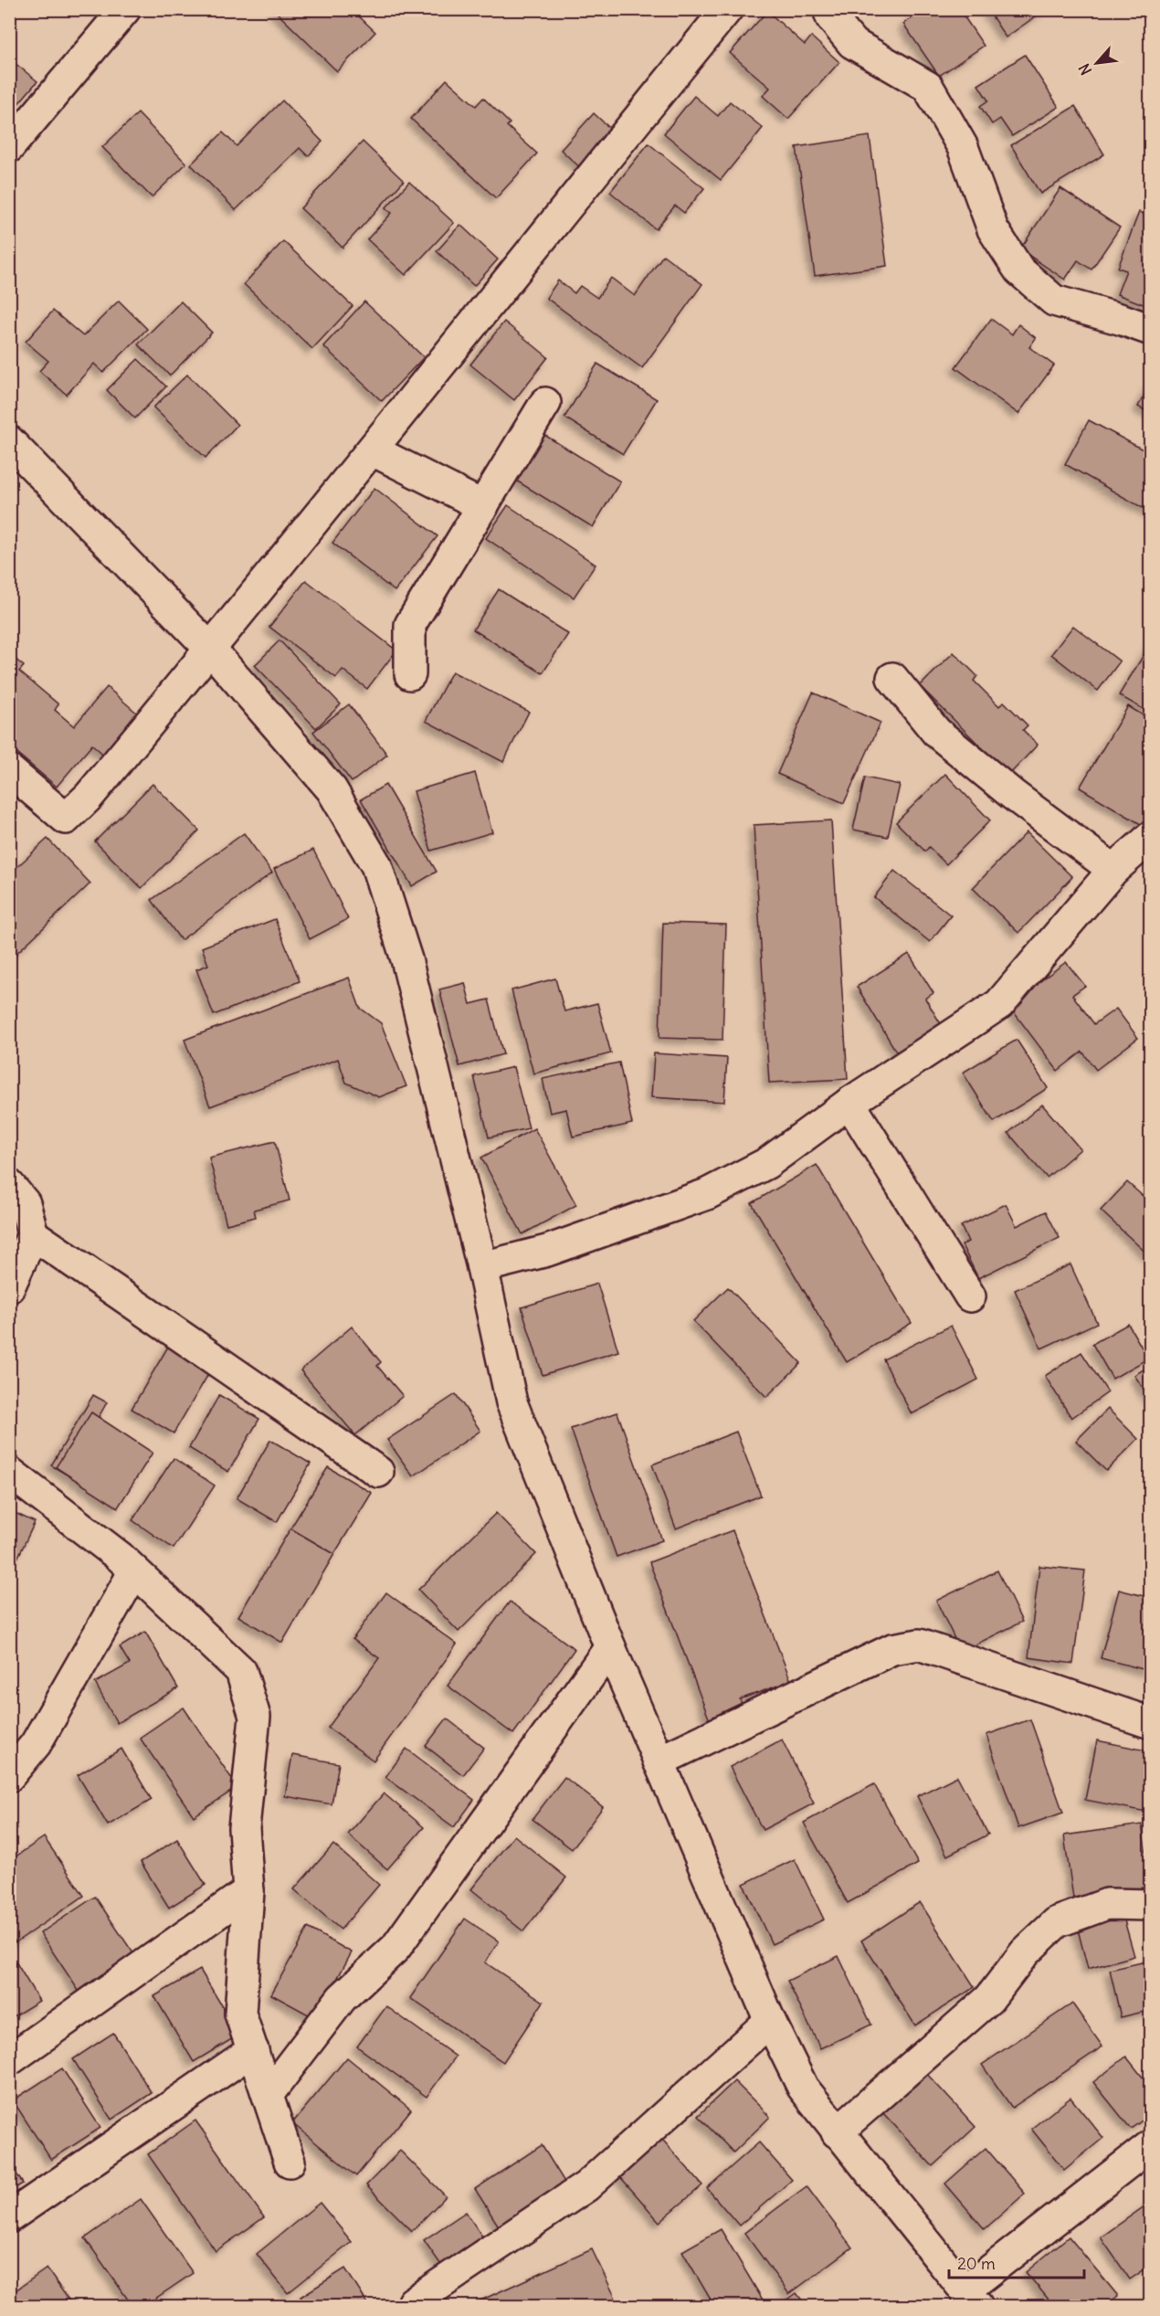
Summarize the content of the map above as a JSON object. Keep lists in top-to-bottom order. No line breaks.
{"scale_bar":"20 m","north":"bottom left"}
